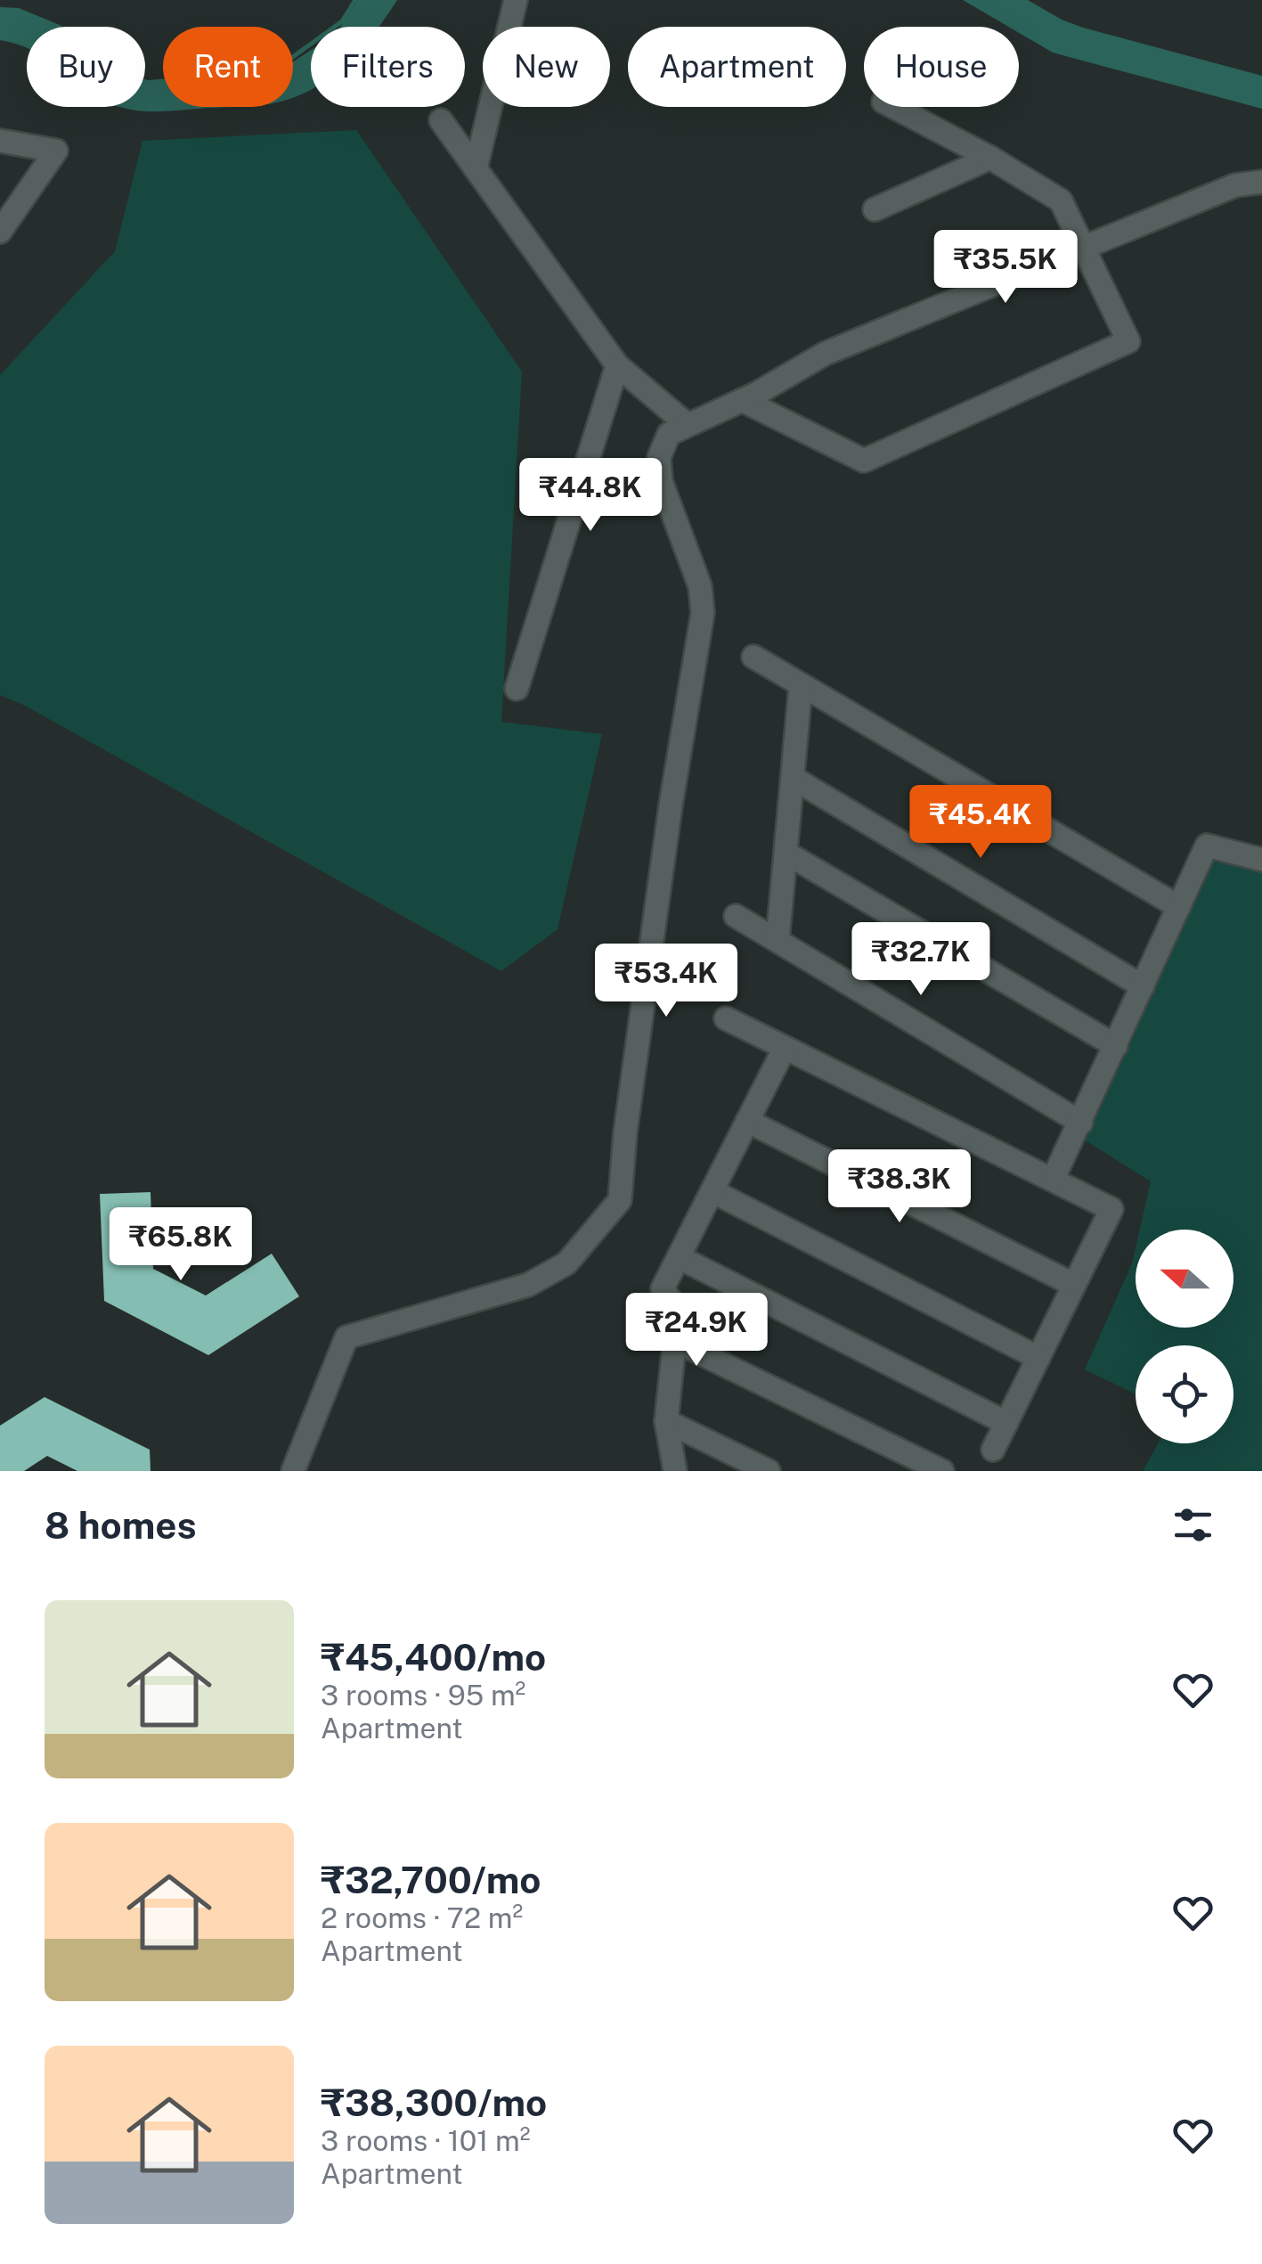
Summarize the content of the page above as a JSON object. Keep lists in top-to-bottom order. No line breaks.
{"north":"left","page":{"chip":["Buy","Rent","Filters","New","Apartment","House"],"price":["₹35.5K","₹44.8K","₹45.4K","₹32.7K","₹53.4K","₹38.3K","₹65.8K","₹24.9K"],"heading":"8 homes","list":[{"name":"₹45,400/mo","note":"3 rooms · 95 m² · Apartment"},{"name":"₹32,700/mo","note":"2 rooms · 72 m² · Apartment"},{"name":"₹38,300/mo","note":"3 rooms · 101 m² · Apartment"}]}}
